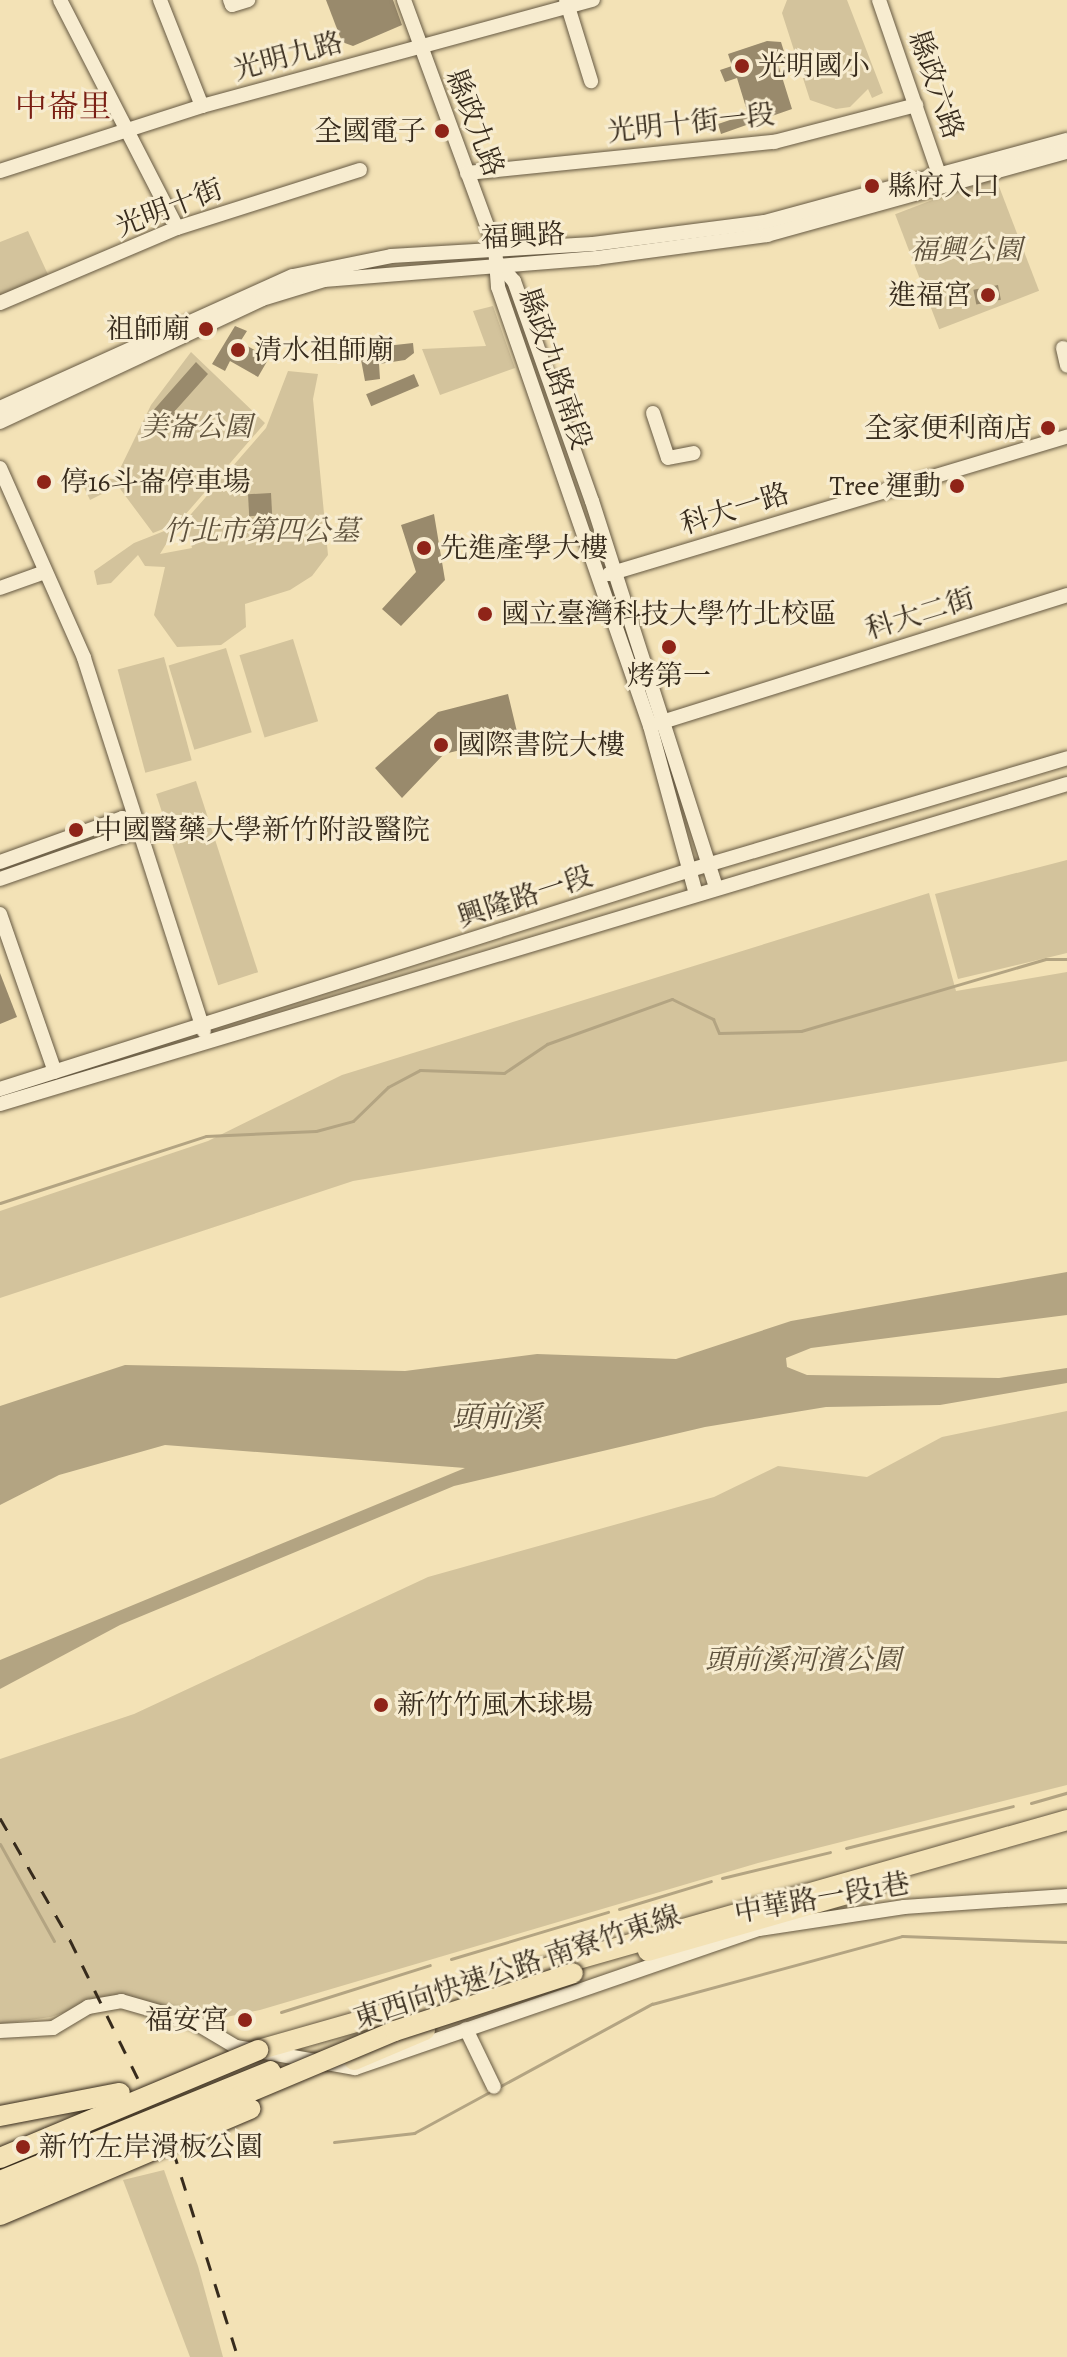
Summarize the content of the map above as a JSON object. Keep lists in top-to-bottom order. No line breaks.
{"streets":{"highway":["東西向快速公路 南寮竹東線"],"street":["光明九路","縣政六路","縣政九路","光明十街一段","光明十街","福興路","縣政九路南段","科大一路","科大二街","興隆路一段","中華路一段1巷"]},"crossings":[["光明九路","縣政九路"],["縣政六路","光明十街一段"],["縣政六路","福興路"],["縣政九路","光明十街一段"],["縣政九路","福興路"],["縣政九路","縣政九路南段"],["福興路","縣政九路南段"],["縣政九路南段","科大一路"],["縣政九路南段","科大二街"],["縣政九路南段","興隆路一段"]],"districts":["中崙里"],"water":["頭前溪"],"parks":["福興公園","美崙公園","竹北市第四公墓","頭前溪河濱公園"],"places":["光明國小","全國電子","縣府入口","進福宮","祖師廟","清水祖師廟","全家便利商店","停16斗崙停車場","Tree 運動","先進產學大樓","國立臺灣科技大學竹北校區","烤第一","國際書院大樓","中國醫藥大學新竹附設醫院","新竹竹風木球場","福安宮","新竹左岸滑板公園"]}
